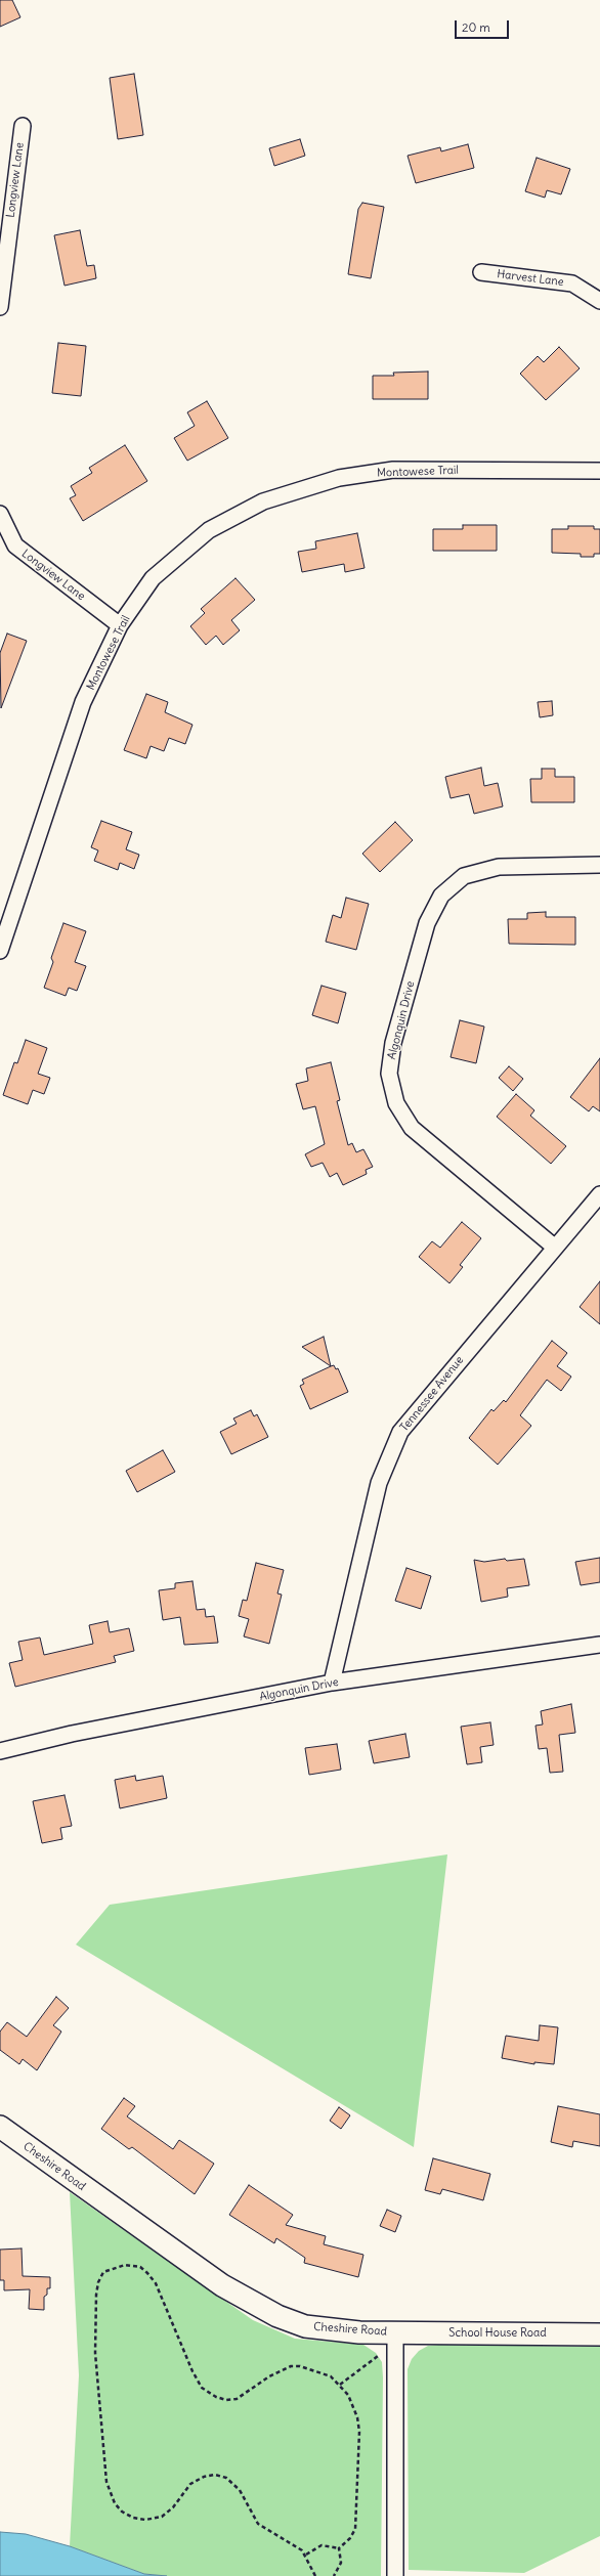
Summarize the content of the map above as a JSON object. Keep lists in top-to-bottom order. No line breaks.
{"streets":{"street":["Longview Lane","Harvest Lane","Montowese Trail","Algonquin Drive","Tennessee Avenue","Cheshire Road","School House Road"]},"crossings":[["Longview Lane","Montowese Trail"],["Algonquin Drive","Tennessee Avenue"],["Cheshire Road","School House Road"]],"scale_bar":"20 m"}
